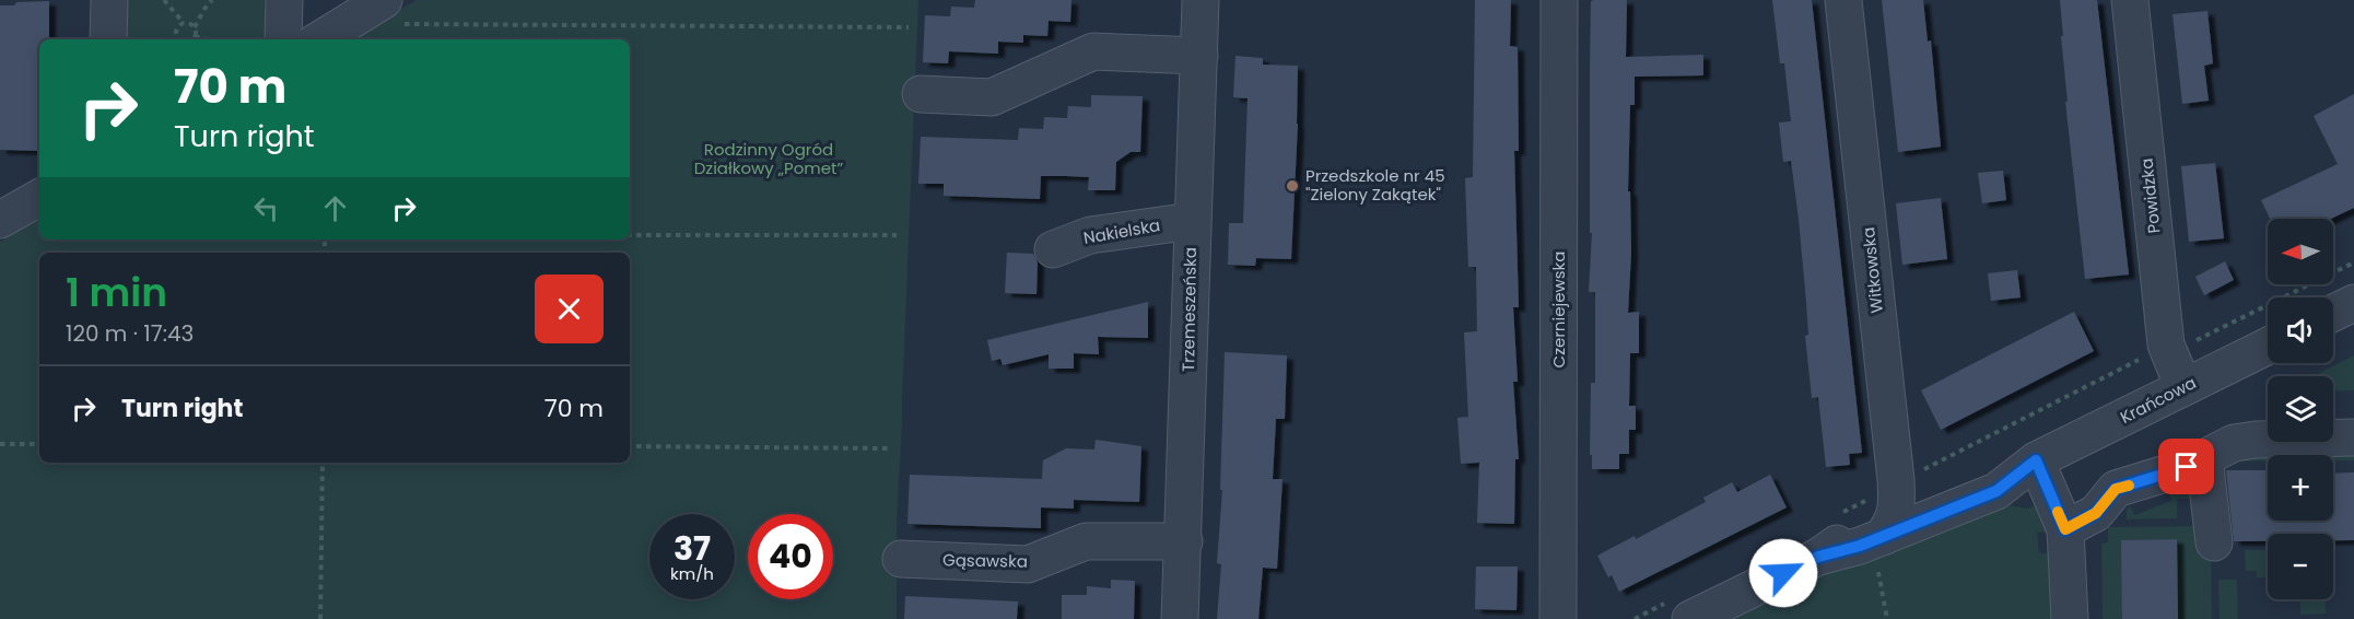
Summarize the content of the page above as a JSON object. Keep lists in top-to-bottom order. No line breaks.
{"streets":{"street":["Powidzka","Nakielska","Witkowska","Trzemeszeńska","Czerniejewska","Krańcowa","Gąsawska"]},"crossings":[["Powidzka","Krańcowa"],["Nakielska","Trzemeszeńska"],["Witkowska","Krańcowa"],["Trzemeszeńska","Gąsawska"]],"parks":["Rodzinny Ogród Działkowy „Pomet”"],"places":["Przedszkole nr 45 \"Zielony Zakątek\""],"north":"left","page":{"turn":["70 m","Turn right"],"map_buttons":["+","−"],"heading":["1 min","120 m · 17:43"],"list":[{"name":"Turn right","value":"70 m"}],"speed":"37 km/h","limit":"40"}}
